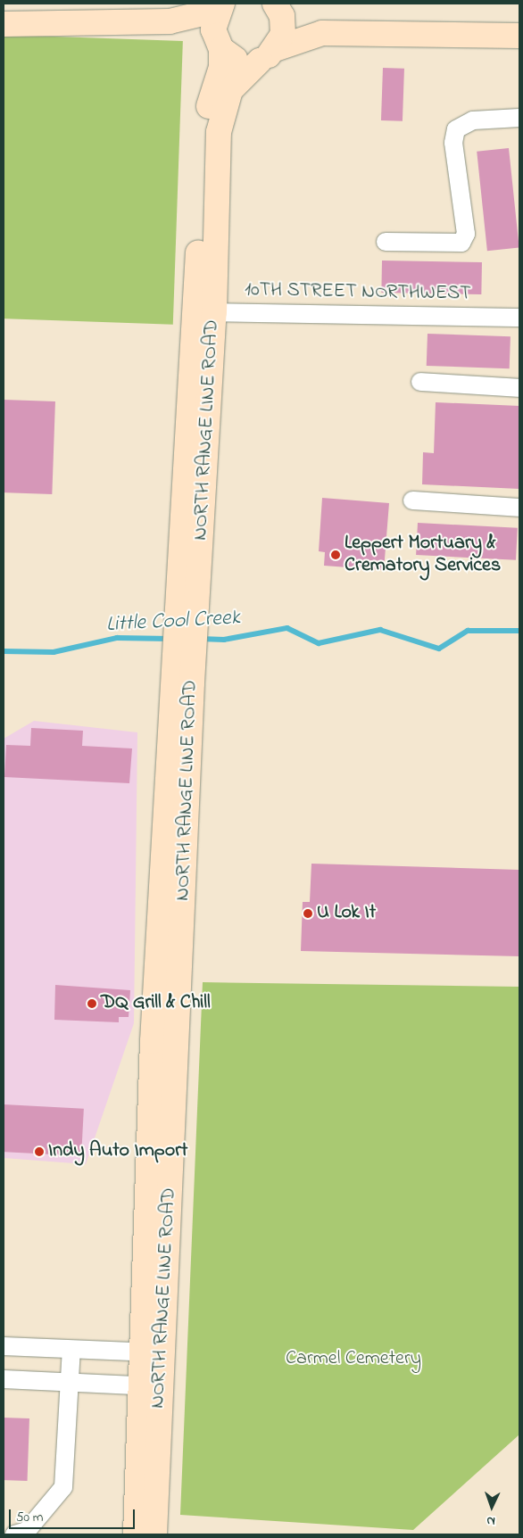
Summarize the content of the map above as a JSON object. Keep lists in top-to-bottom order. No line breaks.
{"streets":{"main road":["NORTH RANGE LINE ROAD"],"street":["10TH STREET NORTHWEST"]},"crossings":[["10TH STREET NORTHWEST","NORTH RANGE LINE ROAD"]],"water":["Little Cool Creek"],"parks":["Carmel Cemetery"],"places":["Leppert Mortuary & Crematory Services","U Lok It","DQ Grill & Chill","Indy Auto Import"],"scale_bar":"50 m","north":"bottom"}
